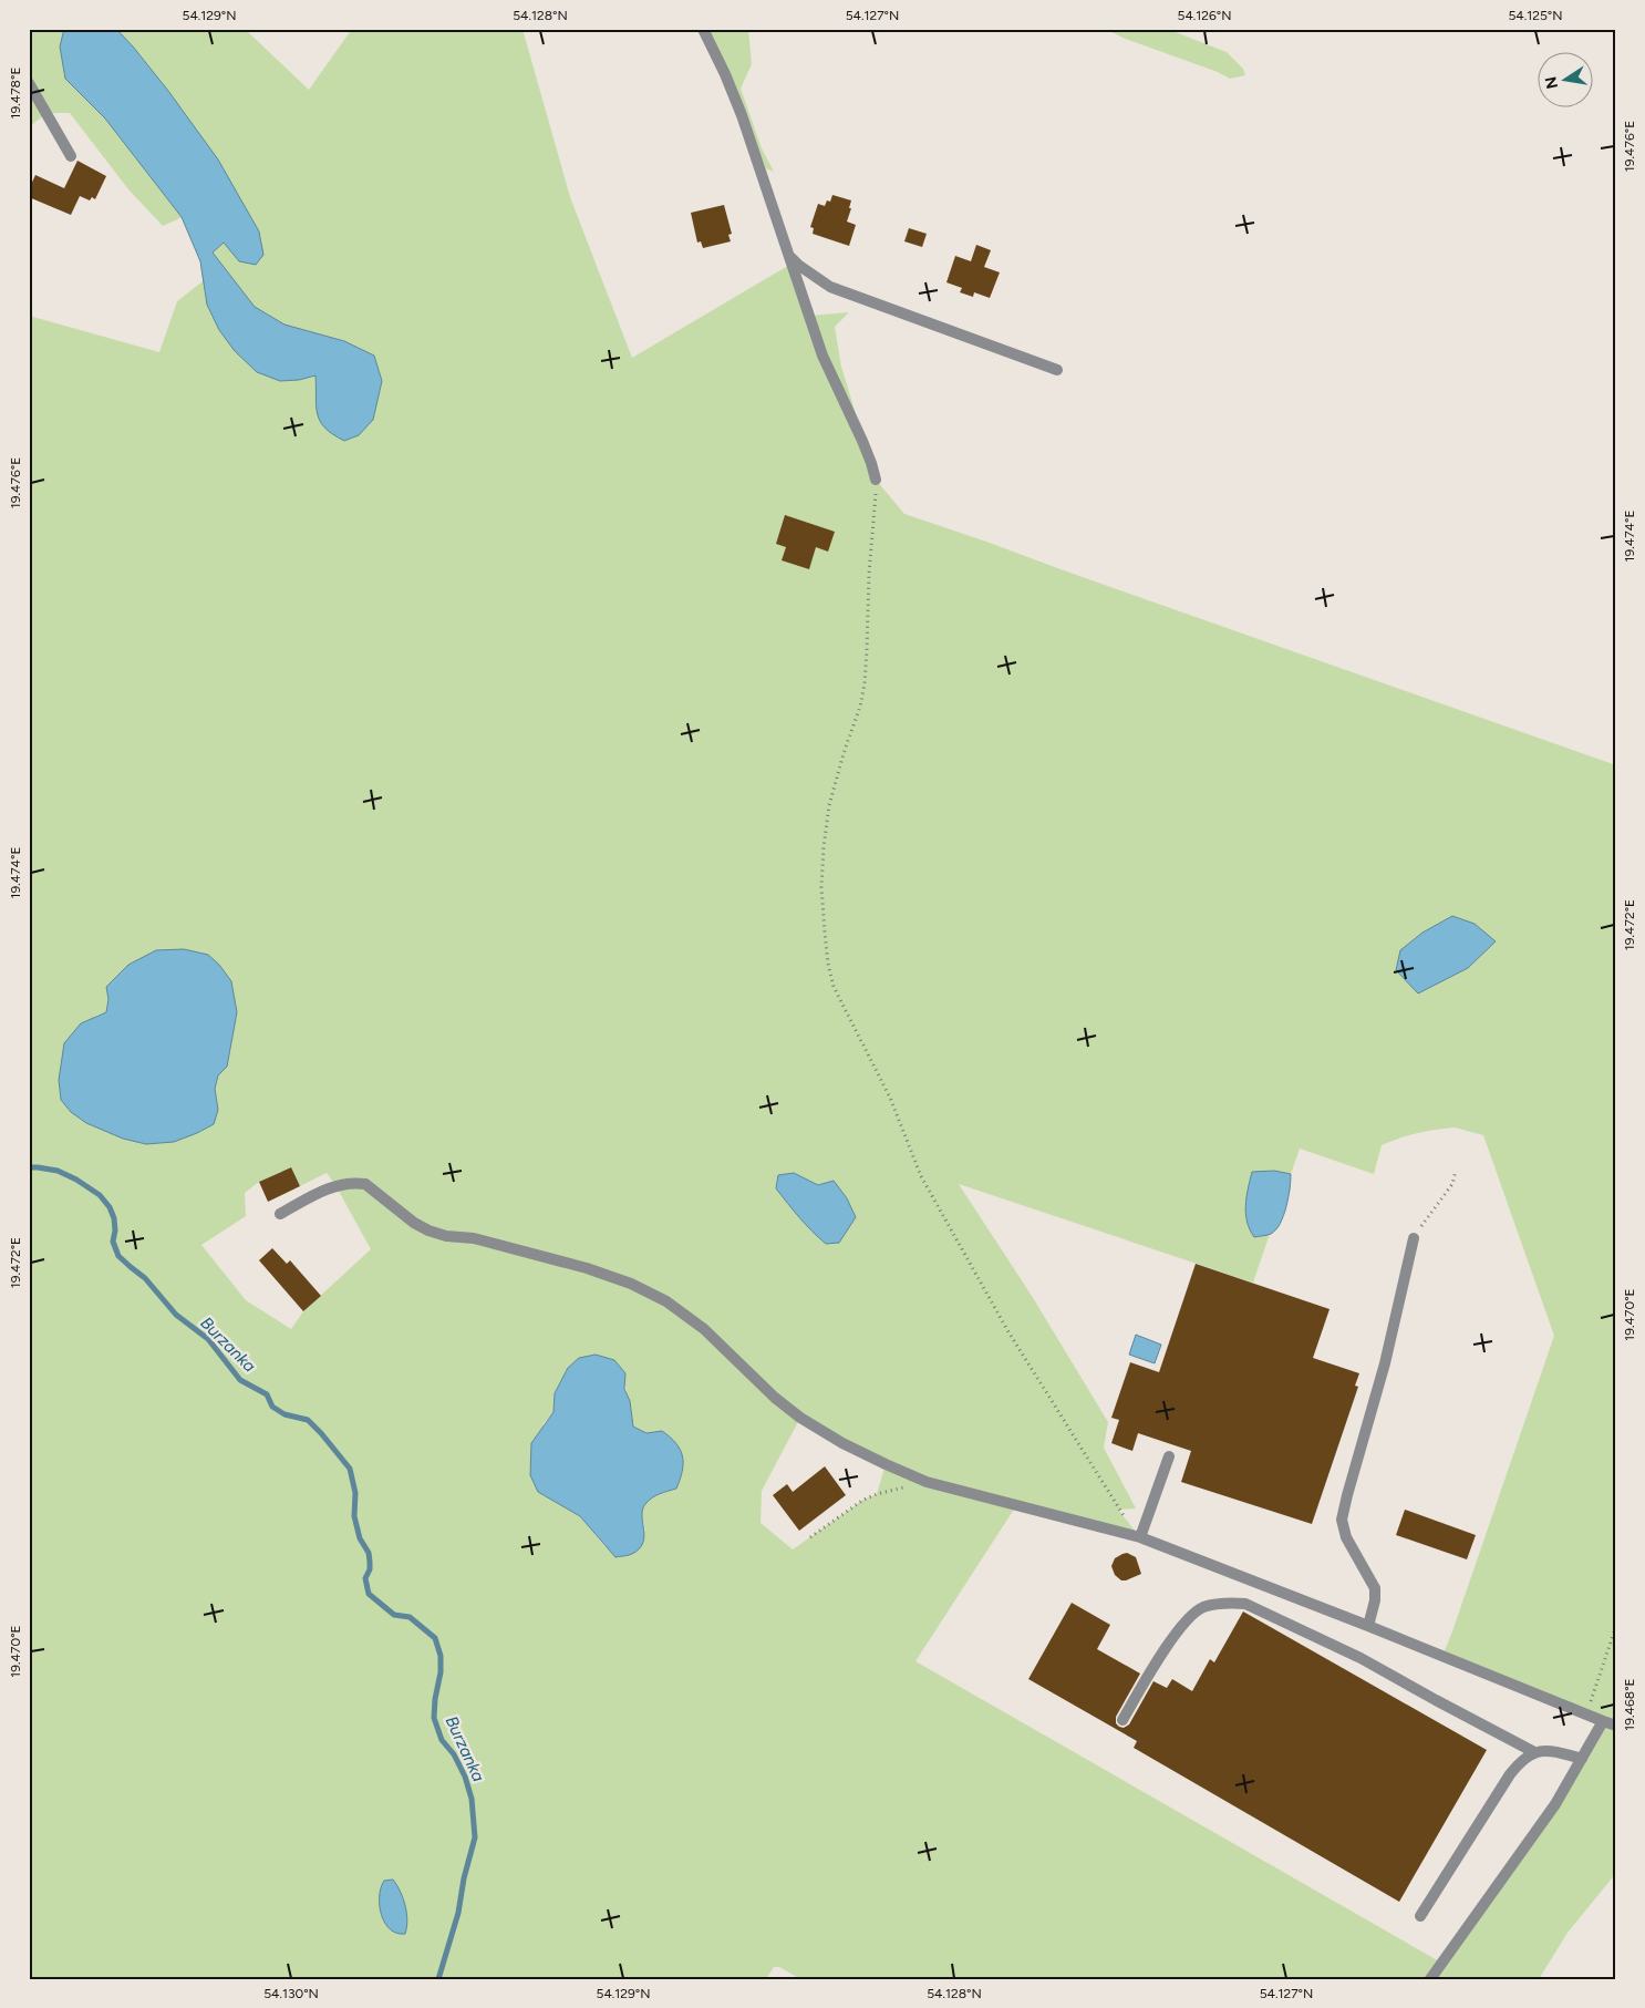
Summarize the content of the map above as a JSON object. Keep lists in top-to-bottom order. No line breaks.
{"water":["Burzanka"],"north":"left","coordinates":["54.129°N","54.128°N","54.127°N","54.126°N","54.125°N","19.478°E","19.476°E","19.474°E","19.472°E","19.470°E","19.468°E","54.130°N"]}
